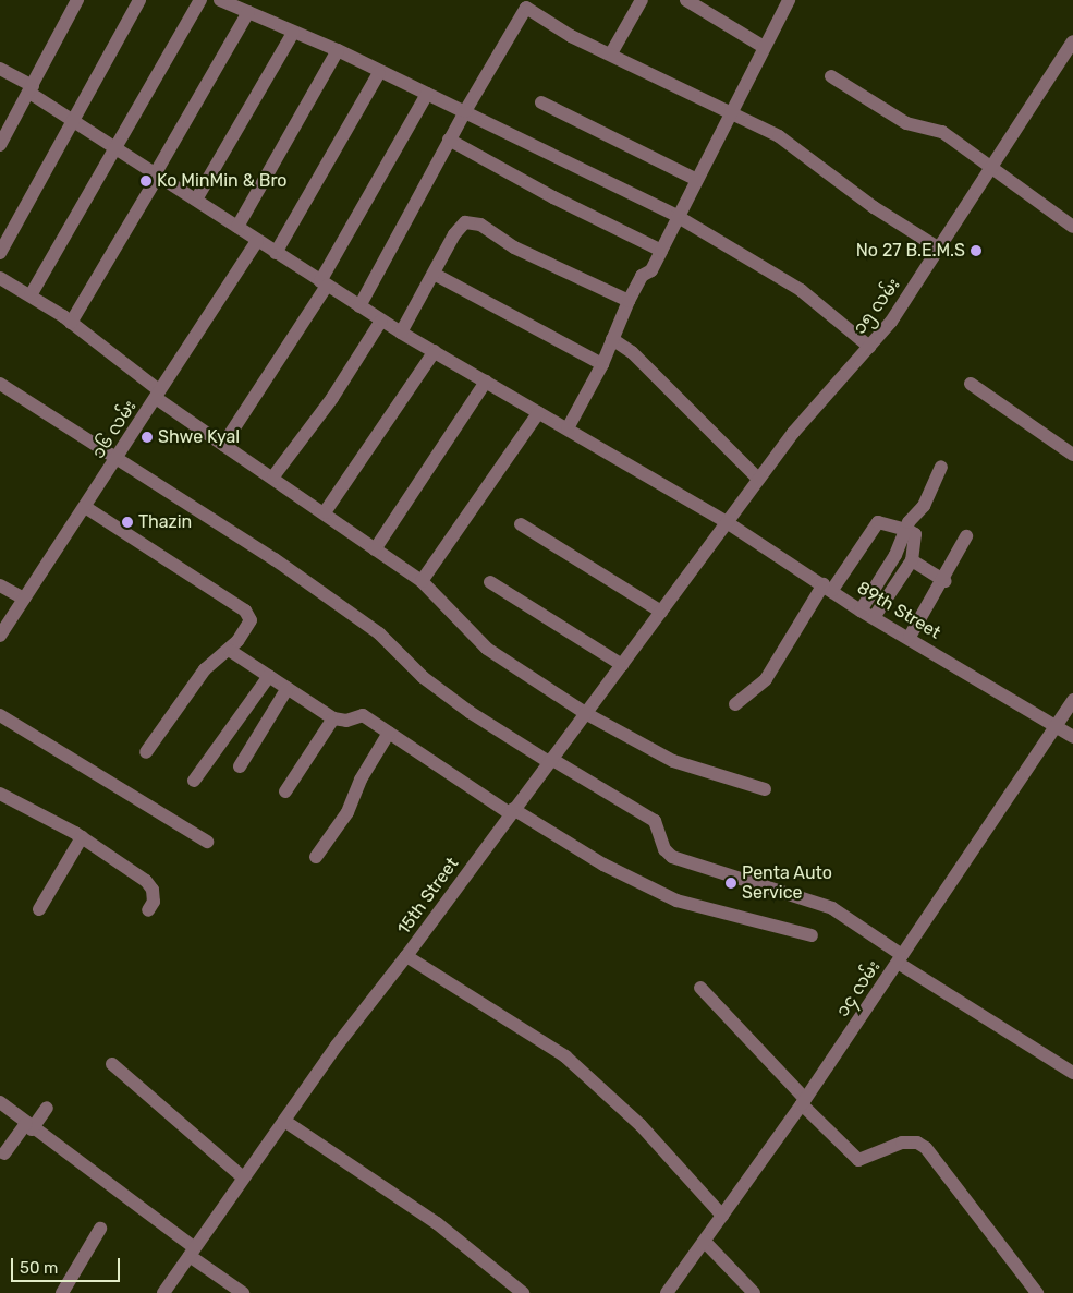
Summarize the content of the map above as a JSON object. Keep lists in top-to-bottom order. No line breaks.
{"streets":{"street":["၁၅ လမ်း","၁၆ လမ်း","89th Street","15th Street","၁၄ လမ်း"]},"crossings":[["၁၅ လမ်း","89th Street"],["၁၅ လမ်း","15th Street"],["၁၆ လမ်း","89th Street"],["89th Street","15th Street"],["89th Street","၁၄ လမ်း"]],"places":["Ko MinMin & Bro","No 27 B.E.M.S","Shwe Kyal","Thazin","Penta Auto Service"],"scale_bar":"50 m"}
